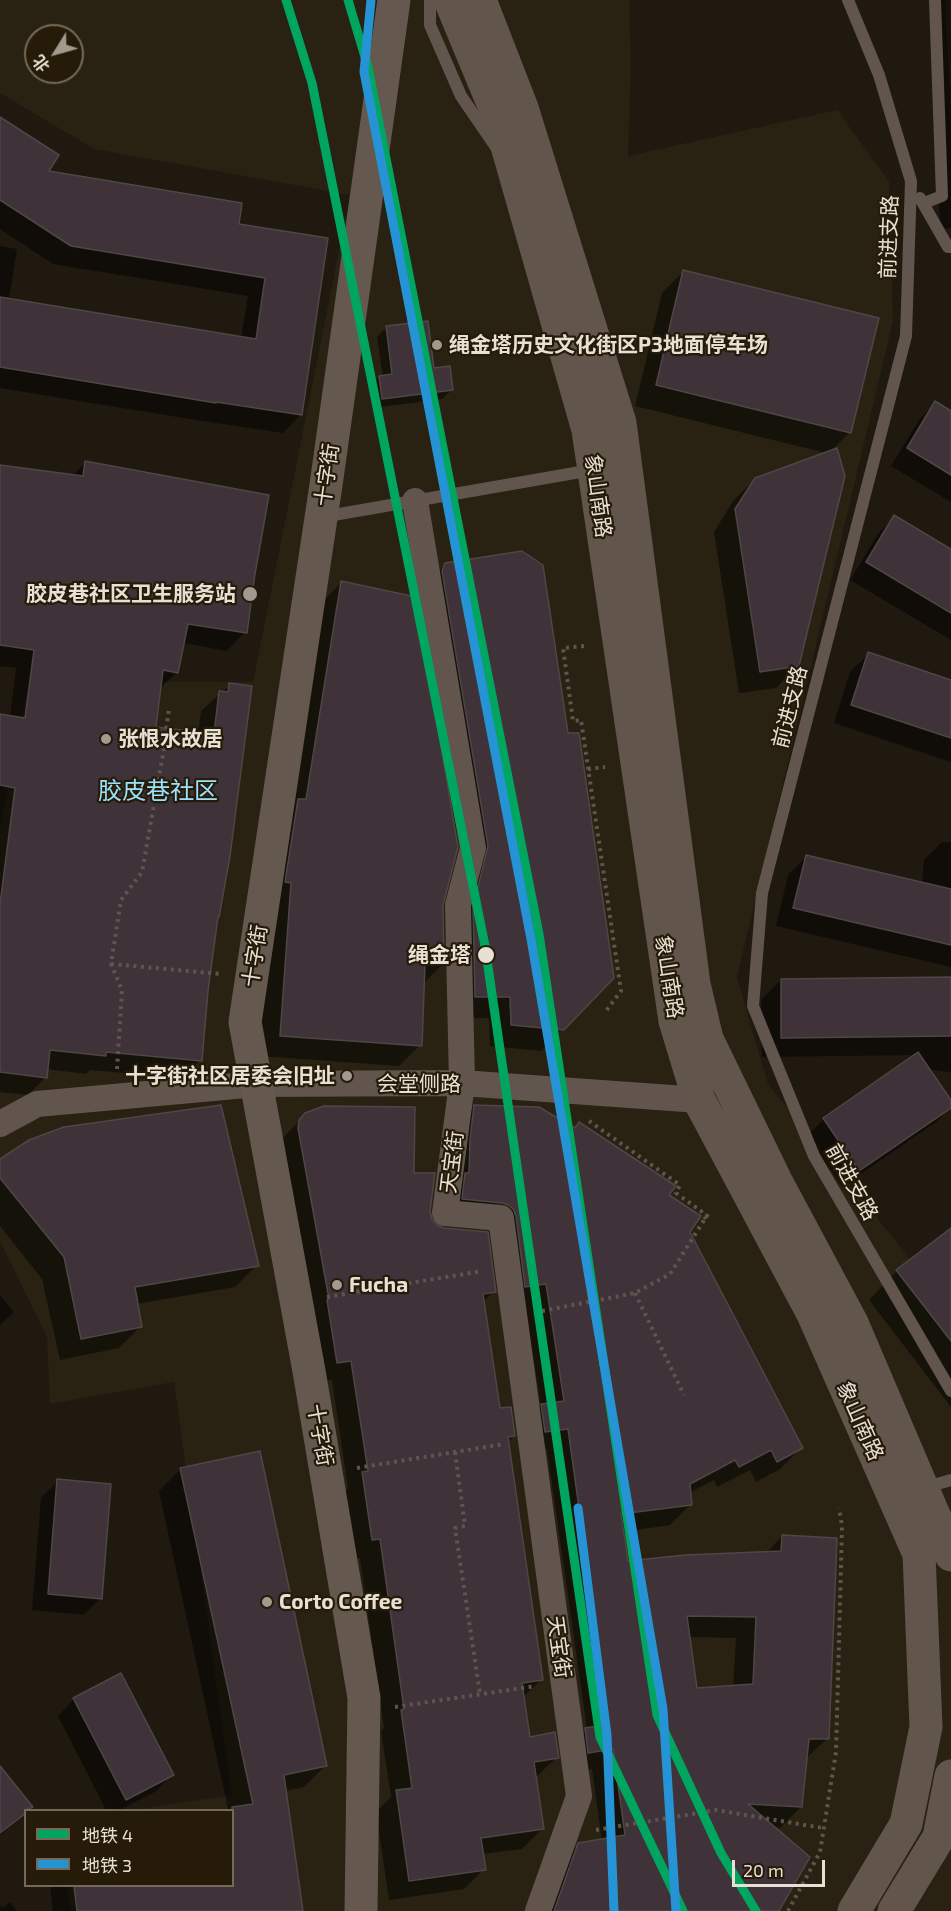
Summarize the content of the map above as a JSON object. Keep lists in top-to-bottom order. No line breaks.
{"streets":{"main road":["象山南路"],"street":["十字街","会堂侧路","天宝街"],"lane":["前进支路"]},"crossings":[["十字街","会堂侧路"],["象山南路","会堂侧路"],["会堂侧路","天宝街"]],"districts":["胶皮巷社区"],"places":["绳金塔历史文化街区P3地面停车场","胶皮巷社区卫生服务站","张恨水故居","绳金塔","十字街社区居委会旧址","Fucha","Corto Coffee"],"lines":["metro line 4","metro line 3"],"legend":["地铁 4","地铁 3"],"scale_bar":"20 m","north":"bottom left"}
